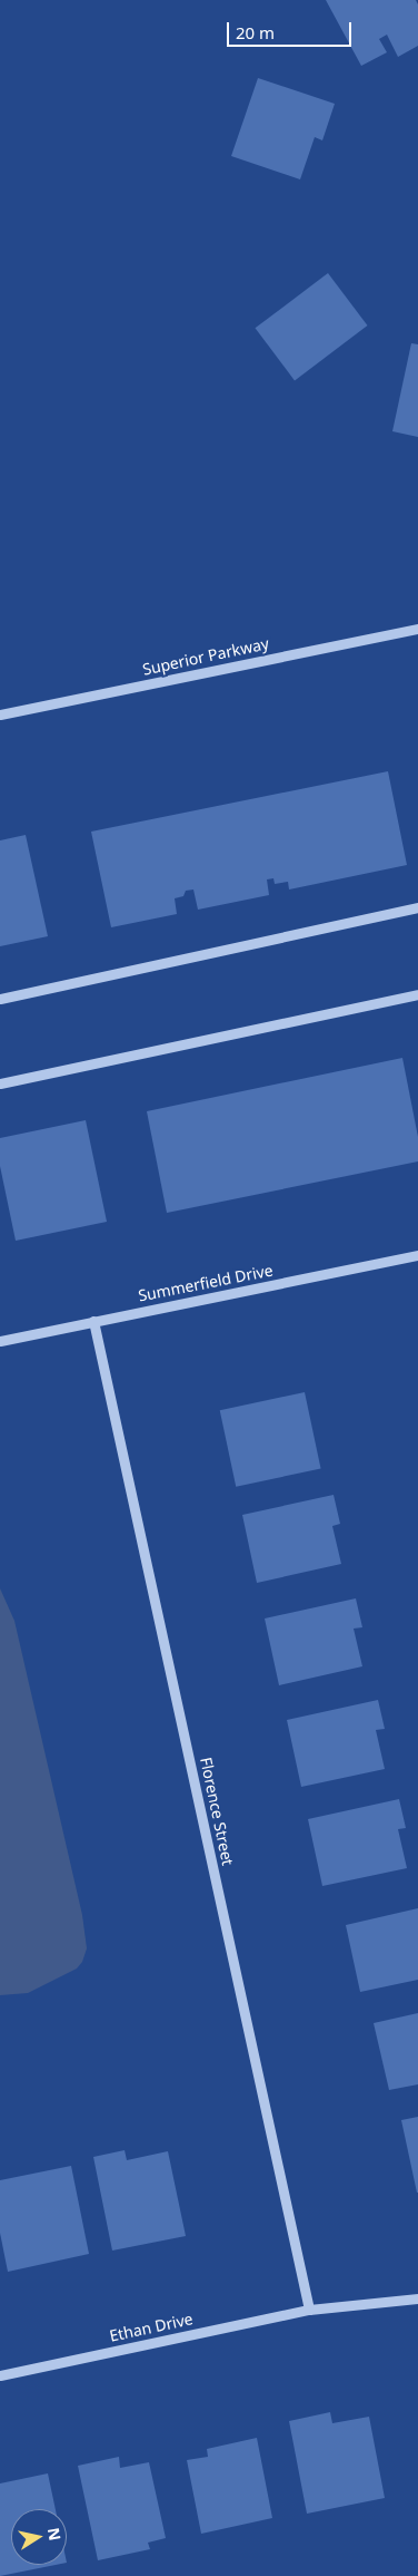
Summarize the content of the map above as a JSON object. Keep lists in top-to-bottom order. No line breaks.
{"streets":{"street":["Superior Parkway","Summerfield Drive","Florence Street","Ethan Drive"]},"crossings":[["Summerfield Drive","Florence Street"],["Florence Street","Ethan Drive"]],"scale_bar":"20 m","north":"right"}
